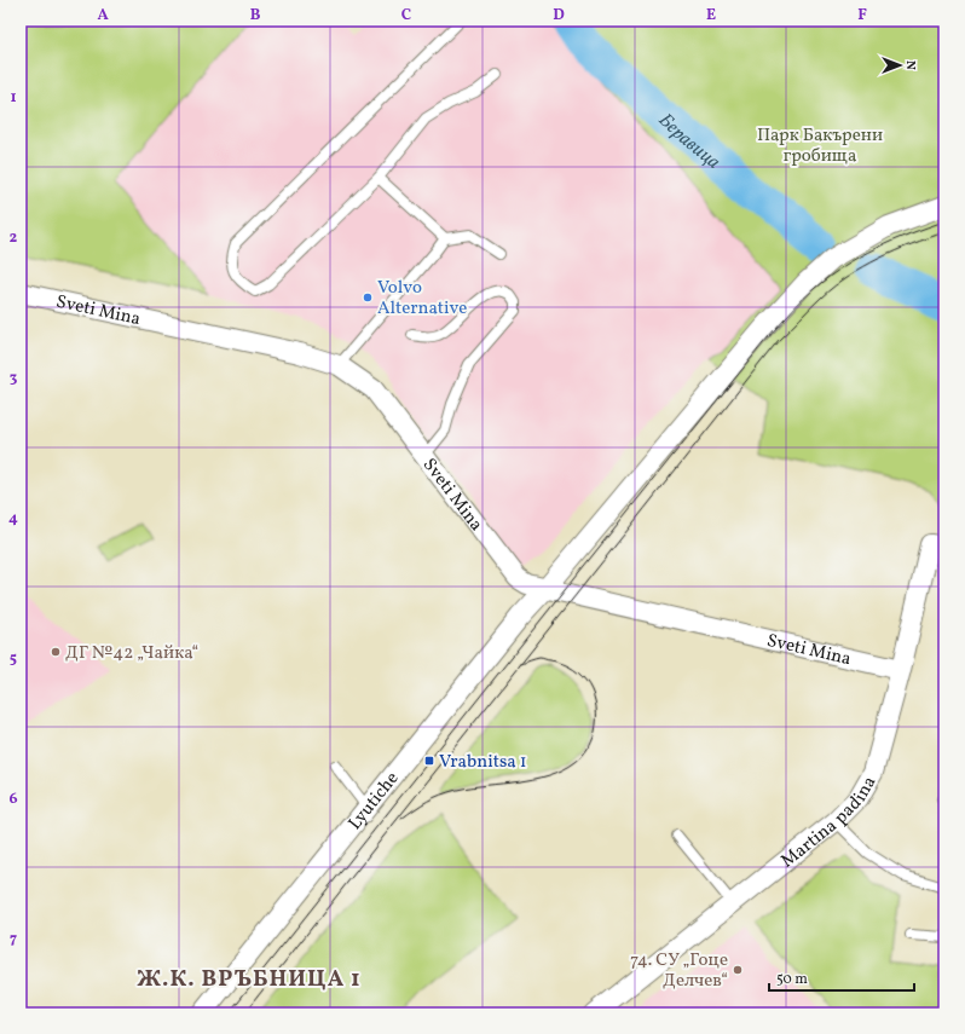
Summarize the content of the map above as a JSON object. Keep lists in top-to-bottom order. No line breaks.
{"streets":{"street":["Sveti Mina","Lyutiche","Martina padina"]},"crossings":[["Sveti Mina","Lyutiche"],["Sveti Mina","Martina padina"]],"districts":["Ж.К. ВРЪБНИЦА 1"],"water":["Беравица"],"parks":["Парк Бакърени гробища"],"places":{"other":["Volvo Alternative","ДГ №42 „Чайка“","74. СУ „Гоце Делчев“"],"transit":["Vrabnitsa 1"]},"scale_bar":"50 m","north":"right","grid":{"columns":["A","B","C","D","E","F"],"rows":["1","2","3","4","5","6","7"]}}
